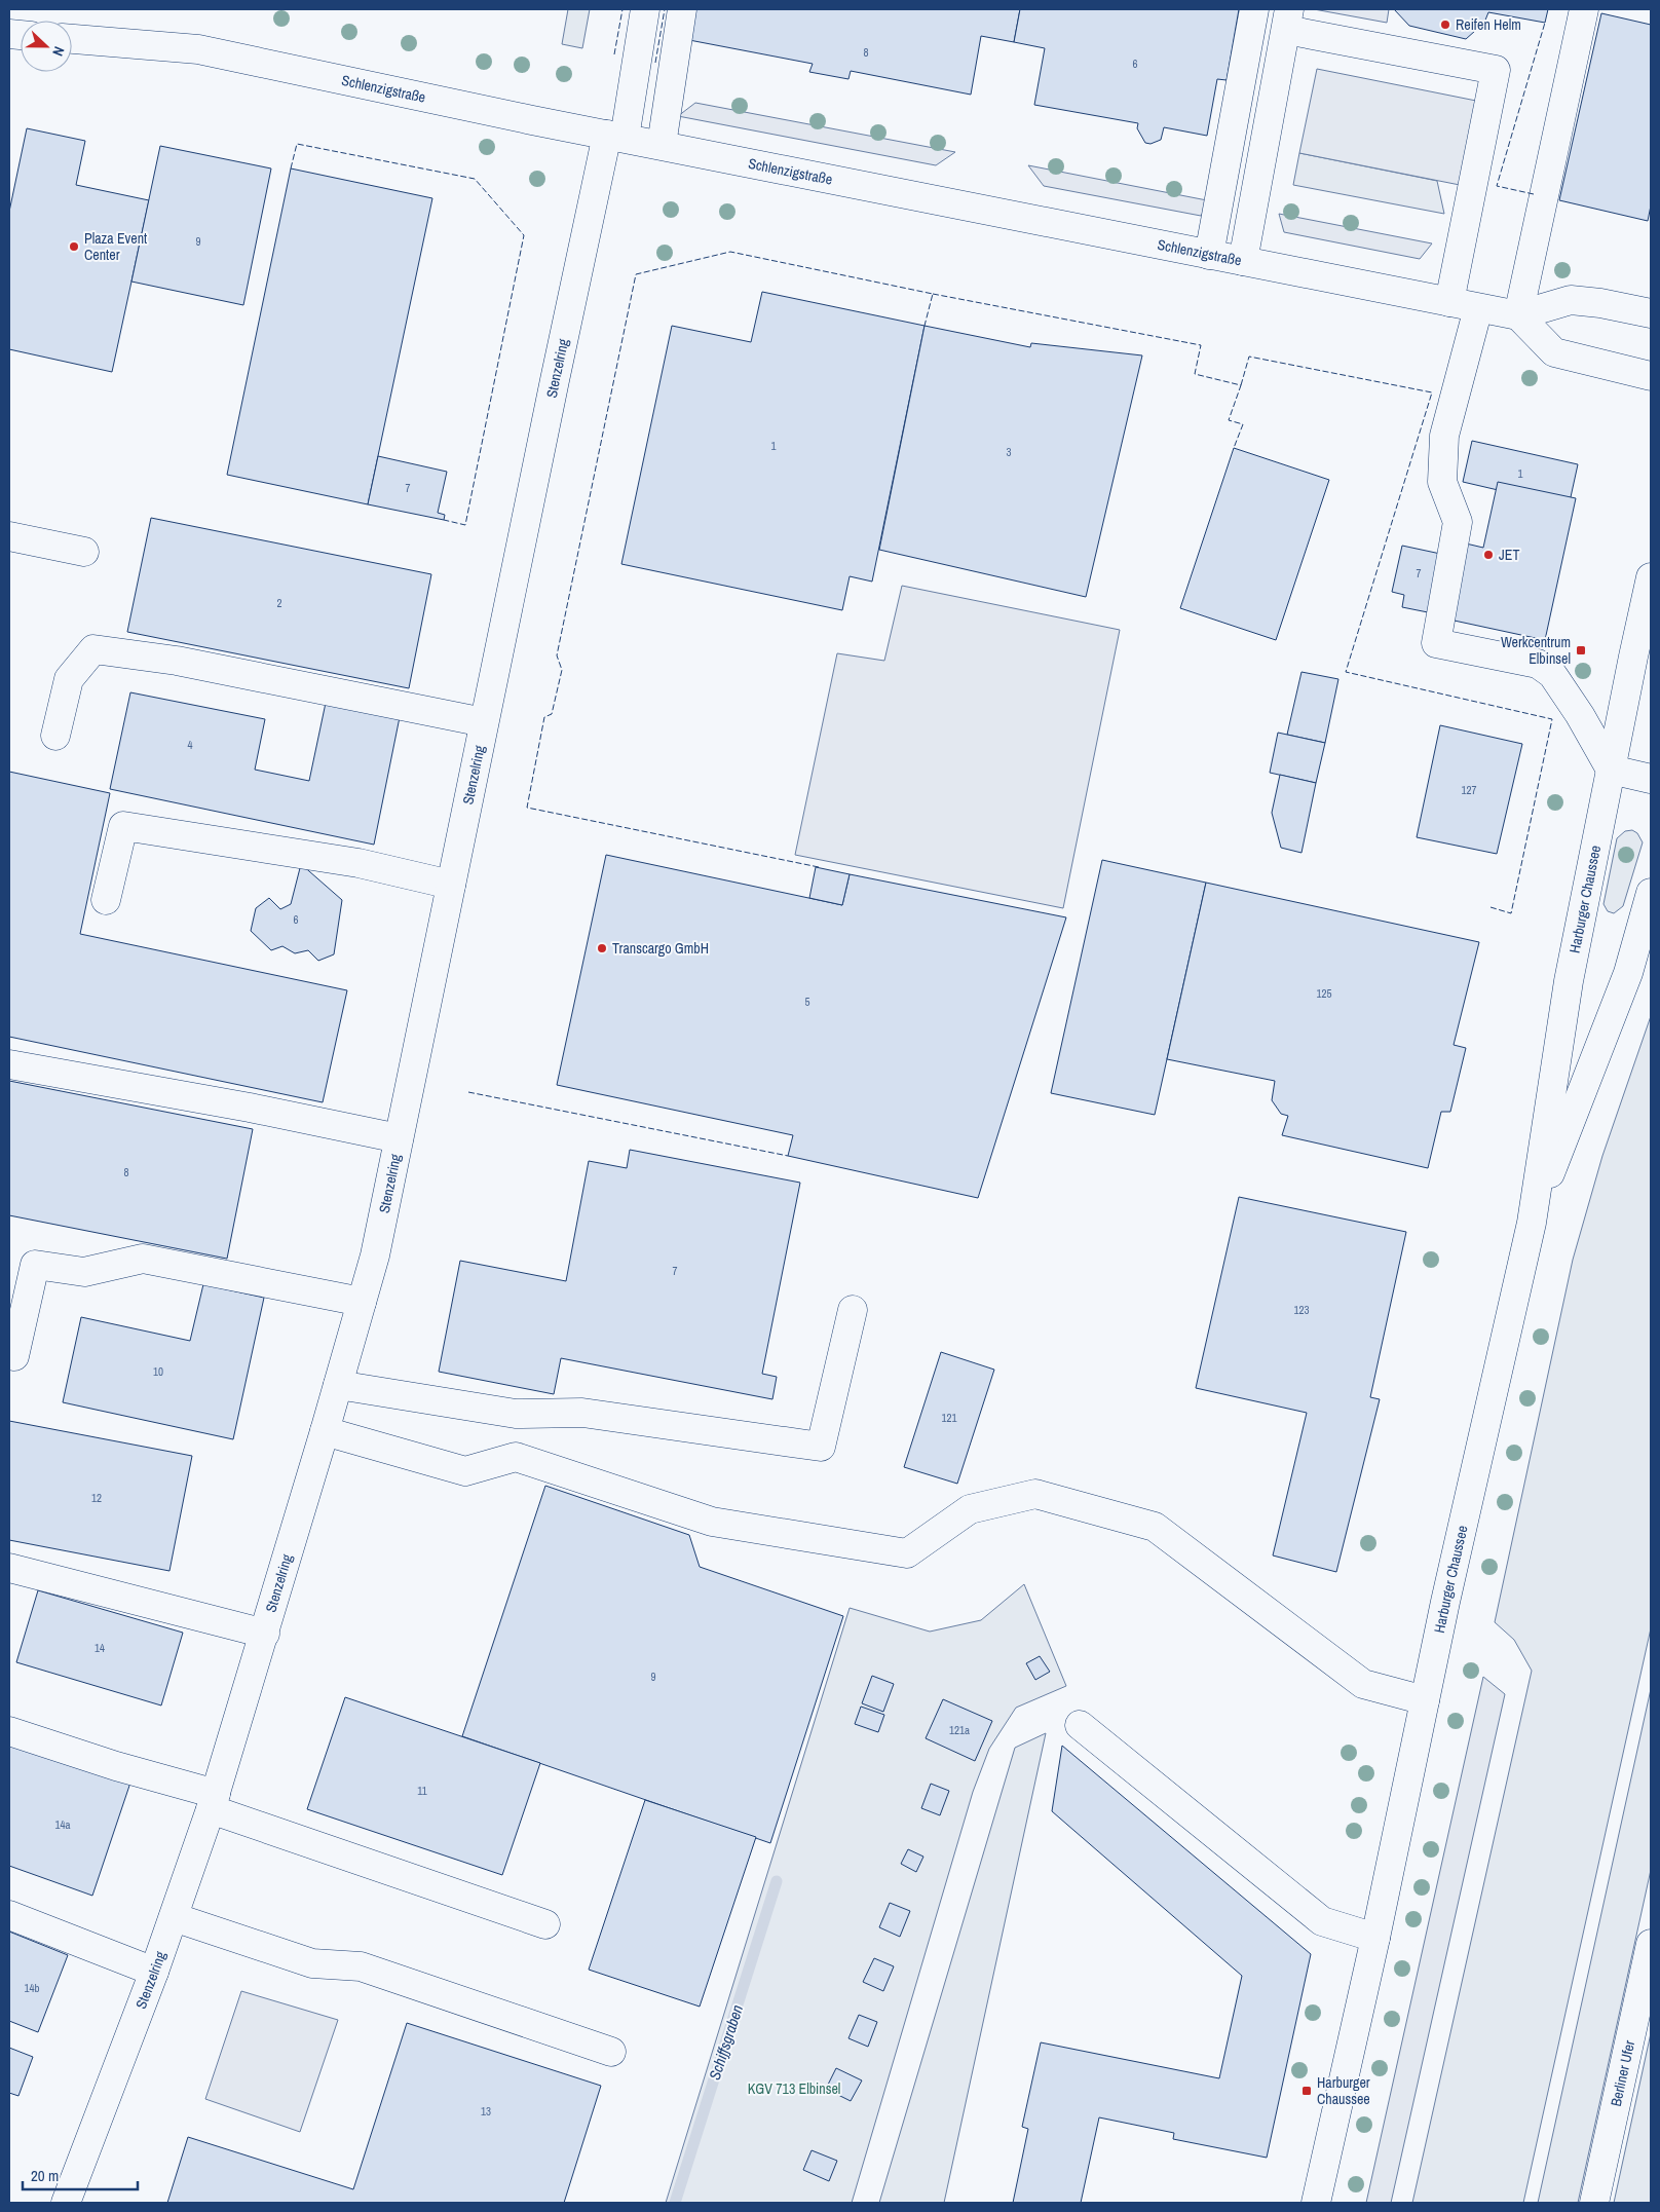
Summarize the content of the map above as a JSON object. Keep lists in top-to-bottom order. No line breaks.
{"streets":{"street":["Schlenzigstraße","Stenzelring","Harburger Chaussee","Berliner Ufer"]},"crossings":[["Schlenzigstraße","Stenzelring"]],"water":["Schiffsgraben"],"parks":["KGV 713 Elbinsel"],"places":{"other":["Reifen Helm","Plaza Event Center","JET","Transcargo GmbH"],"transit":["Werkcentrum Elbinsel","Harburger Chaussee"]},"house_numbers":["8","6","9","1","3","1","7","7","2","4","127","6","125","5","8","7","123","10","121","12","14","9","121a","11","14a","14b","13"],"scale_bar":"20 m","north":"right"}
